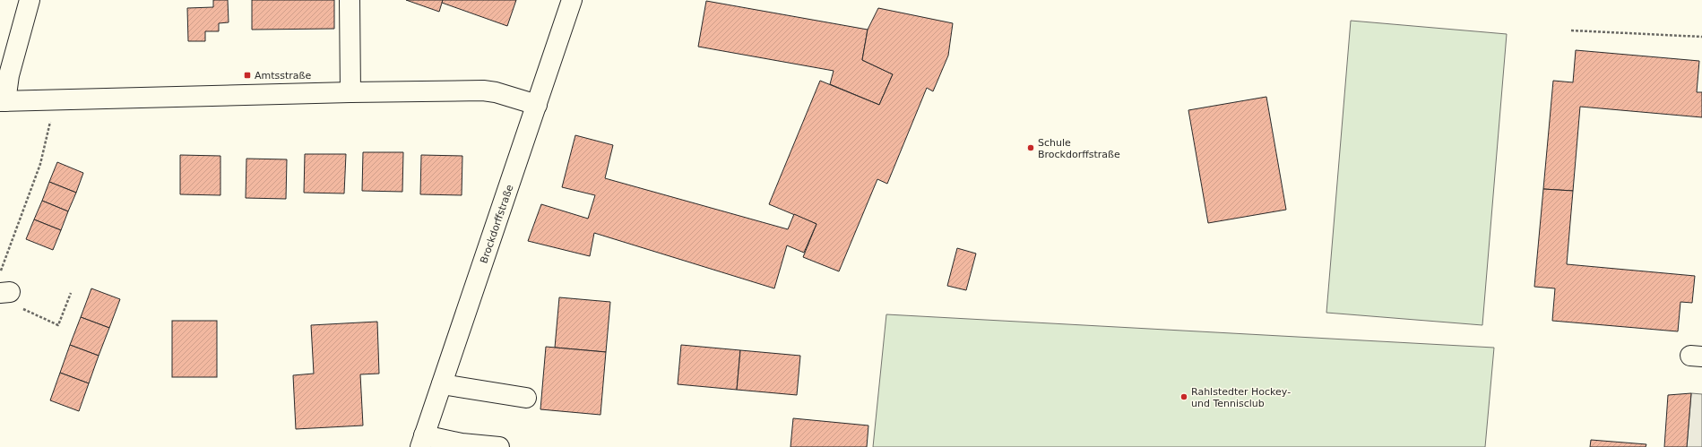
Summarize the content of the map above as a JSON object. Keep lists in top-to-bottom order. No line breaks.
{"streets":{"street":["Brockdorffstraße"]},"places":{"transit":["Amtsstraße"],"other":["Schule Brockdorffstraße","Rahlstedter Hockey- und Tennisclub"]}}
